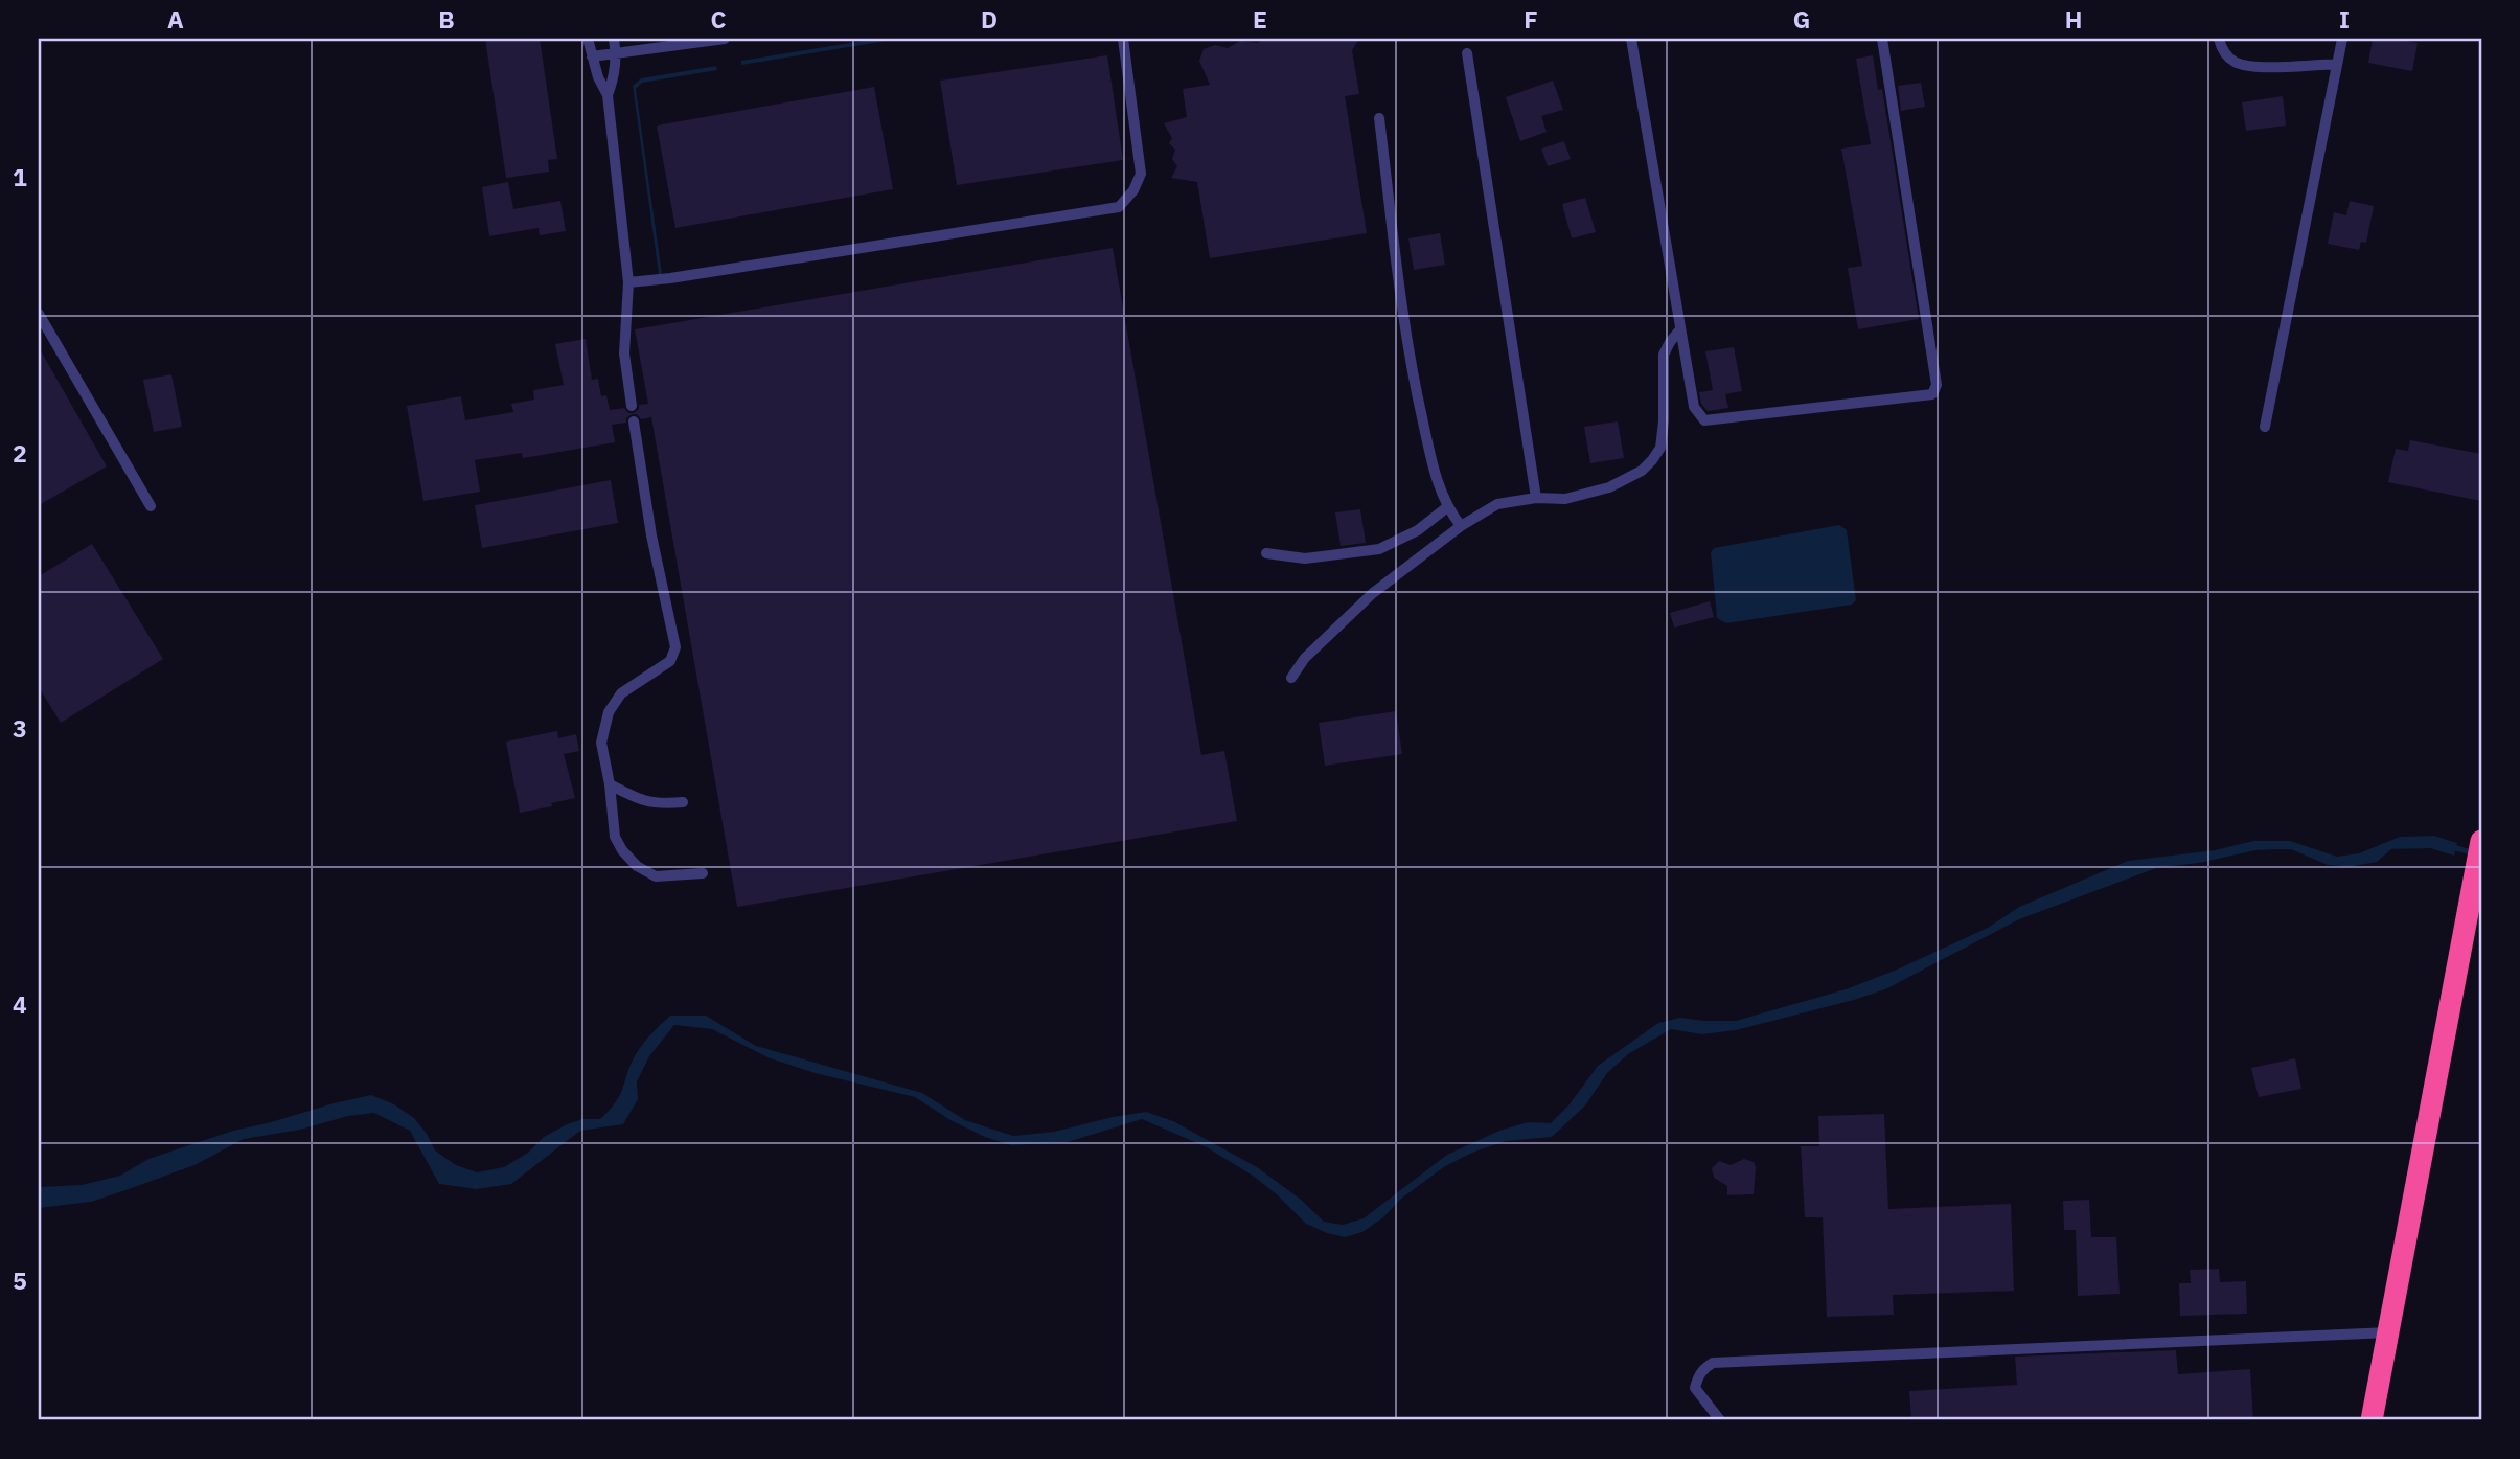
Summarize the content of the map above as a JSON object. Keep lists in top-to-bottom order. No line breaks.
{"grid":{"columns":["A","B","C","D","E","F","G","H","I"],"rows":["1","2","3","4","5"]}}
